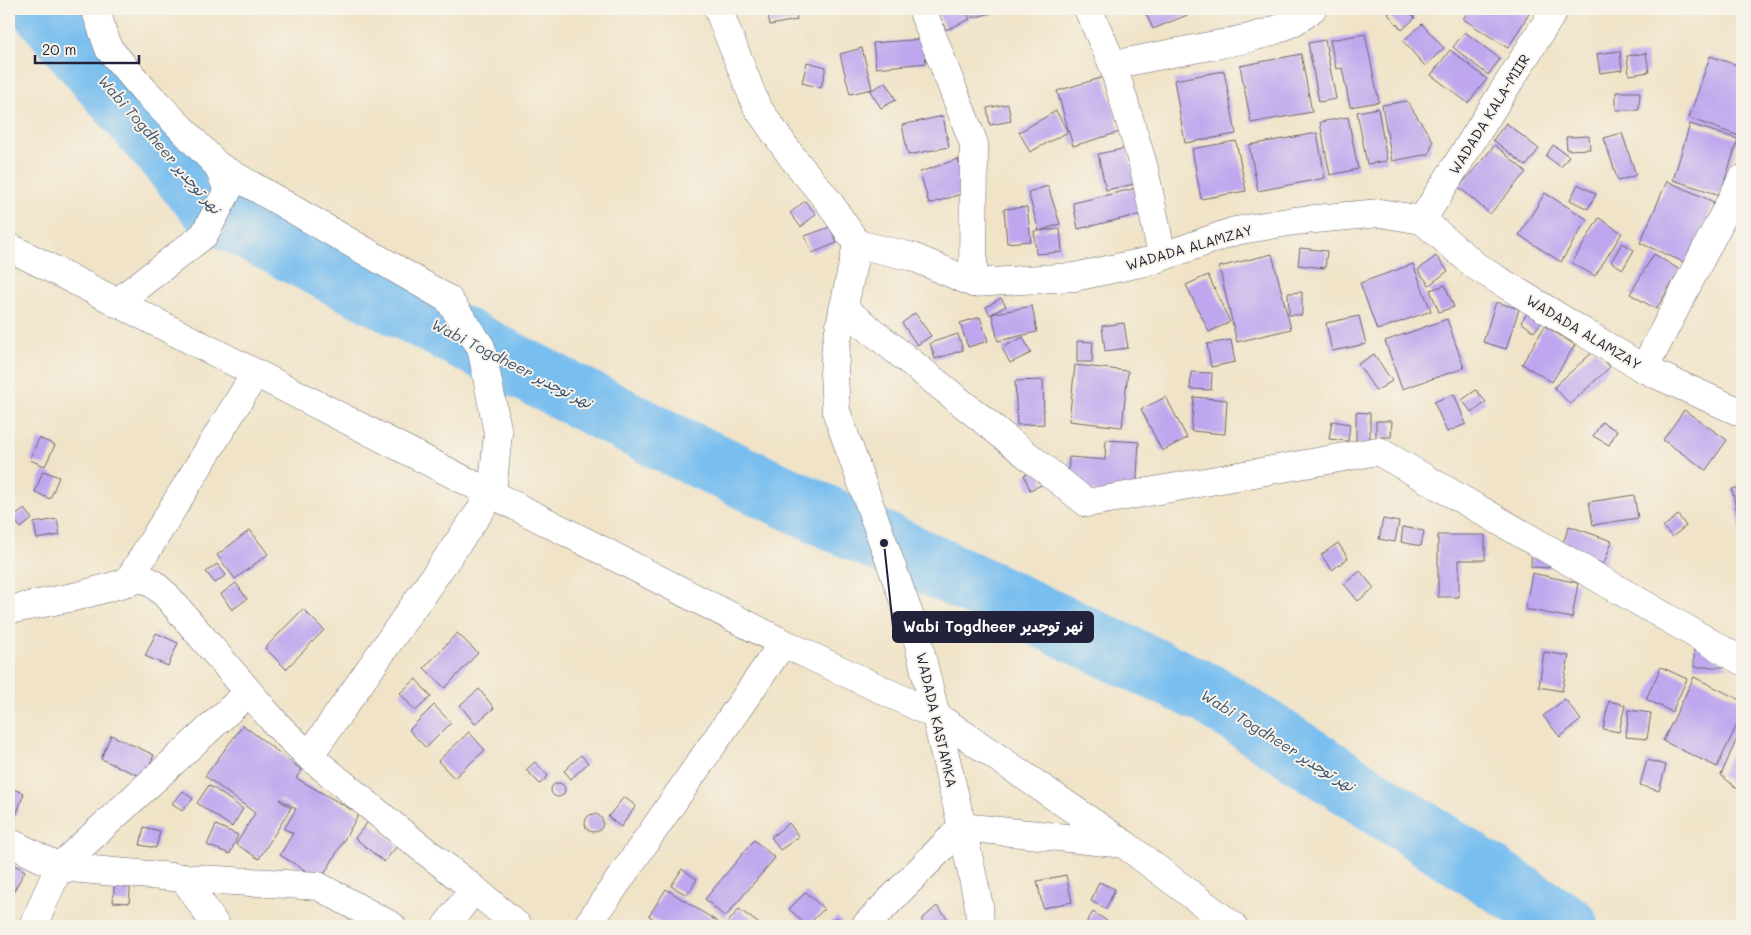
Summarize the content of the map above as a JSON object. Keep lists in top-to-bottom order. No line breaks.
{"streets":{"street":["WADADA KALA-MIIR","WADADA ALAMZAY","WADADA KASTAMKA"]},"crossings":[["WADADA KALA-MIIR","WADADA ALAMZAY"],["WADADA ALAMZAY","WADADA KASTAMKA"]],"water":["Wabi Togdheer نهر توجدير"],"places":["Wabi Togdheer نهر توجدير"],"scale_bar":"20 m"}
